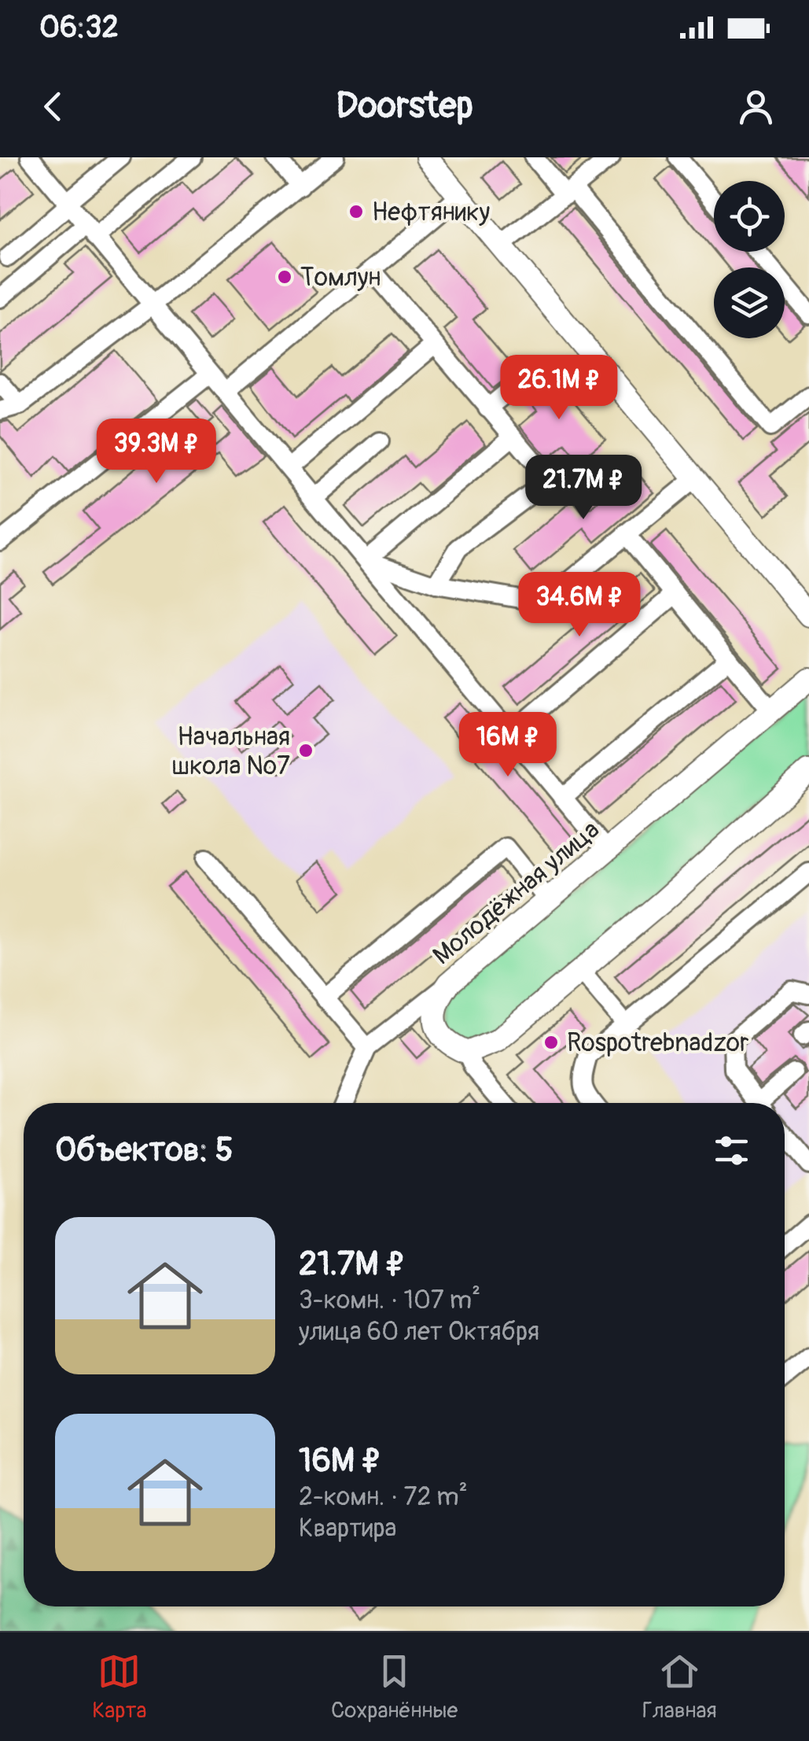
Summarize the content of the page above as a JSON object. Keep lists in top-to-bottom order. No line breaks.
{"streets":{"main road":["Молодёжная улица"]},"places":["Нефтянику","Томлун","Начальная школа №7","Rospotrebnadzor"],"page":{"status":"06:32","header":"Doorstep","price":["26.1M ₽","39.3M ₽","21.7M ₽","34.6M ₽","16M ₽"],"heading":"Объектов: 5","list":[{"name":"21.7M ₽","note":"3-комн. · 107 m² · улица 60 лет Октября"},{"name":"16M ₽","note":"2-комн. · 72 m² · Квартира"}],"tabs":["Карта","Сохранённые","Главная"]}}
